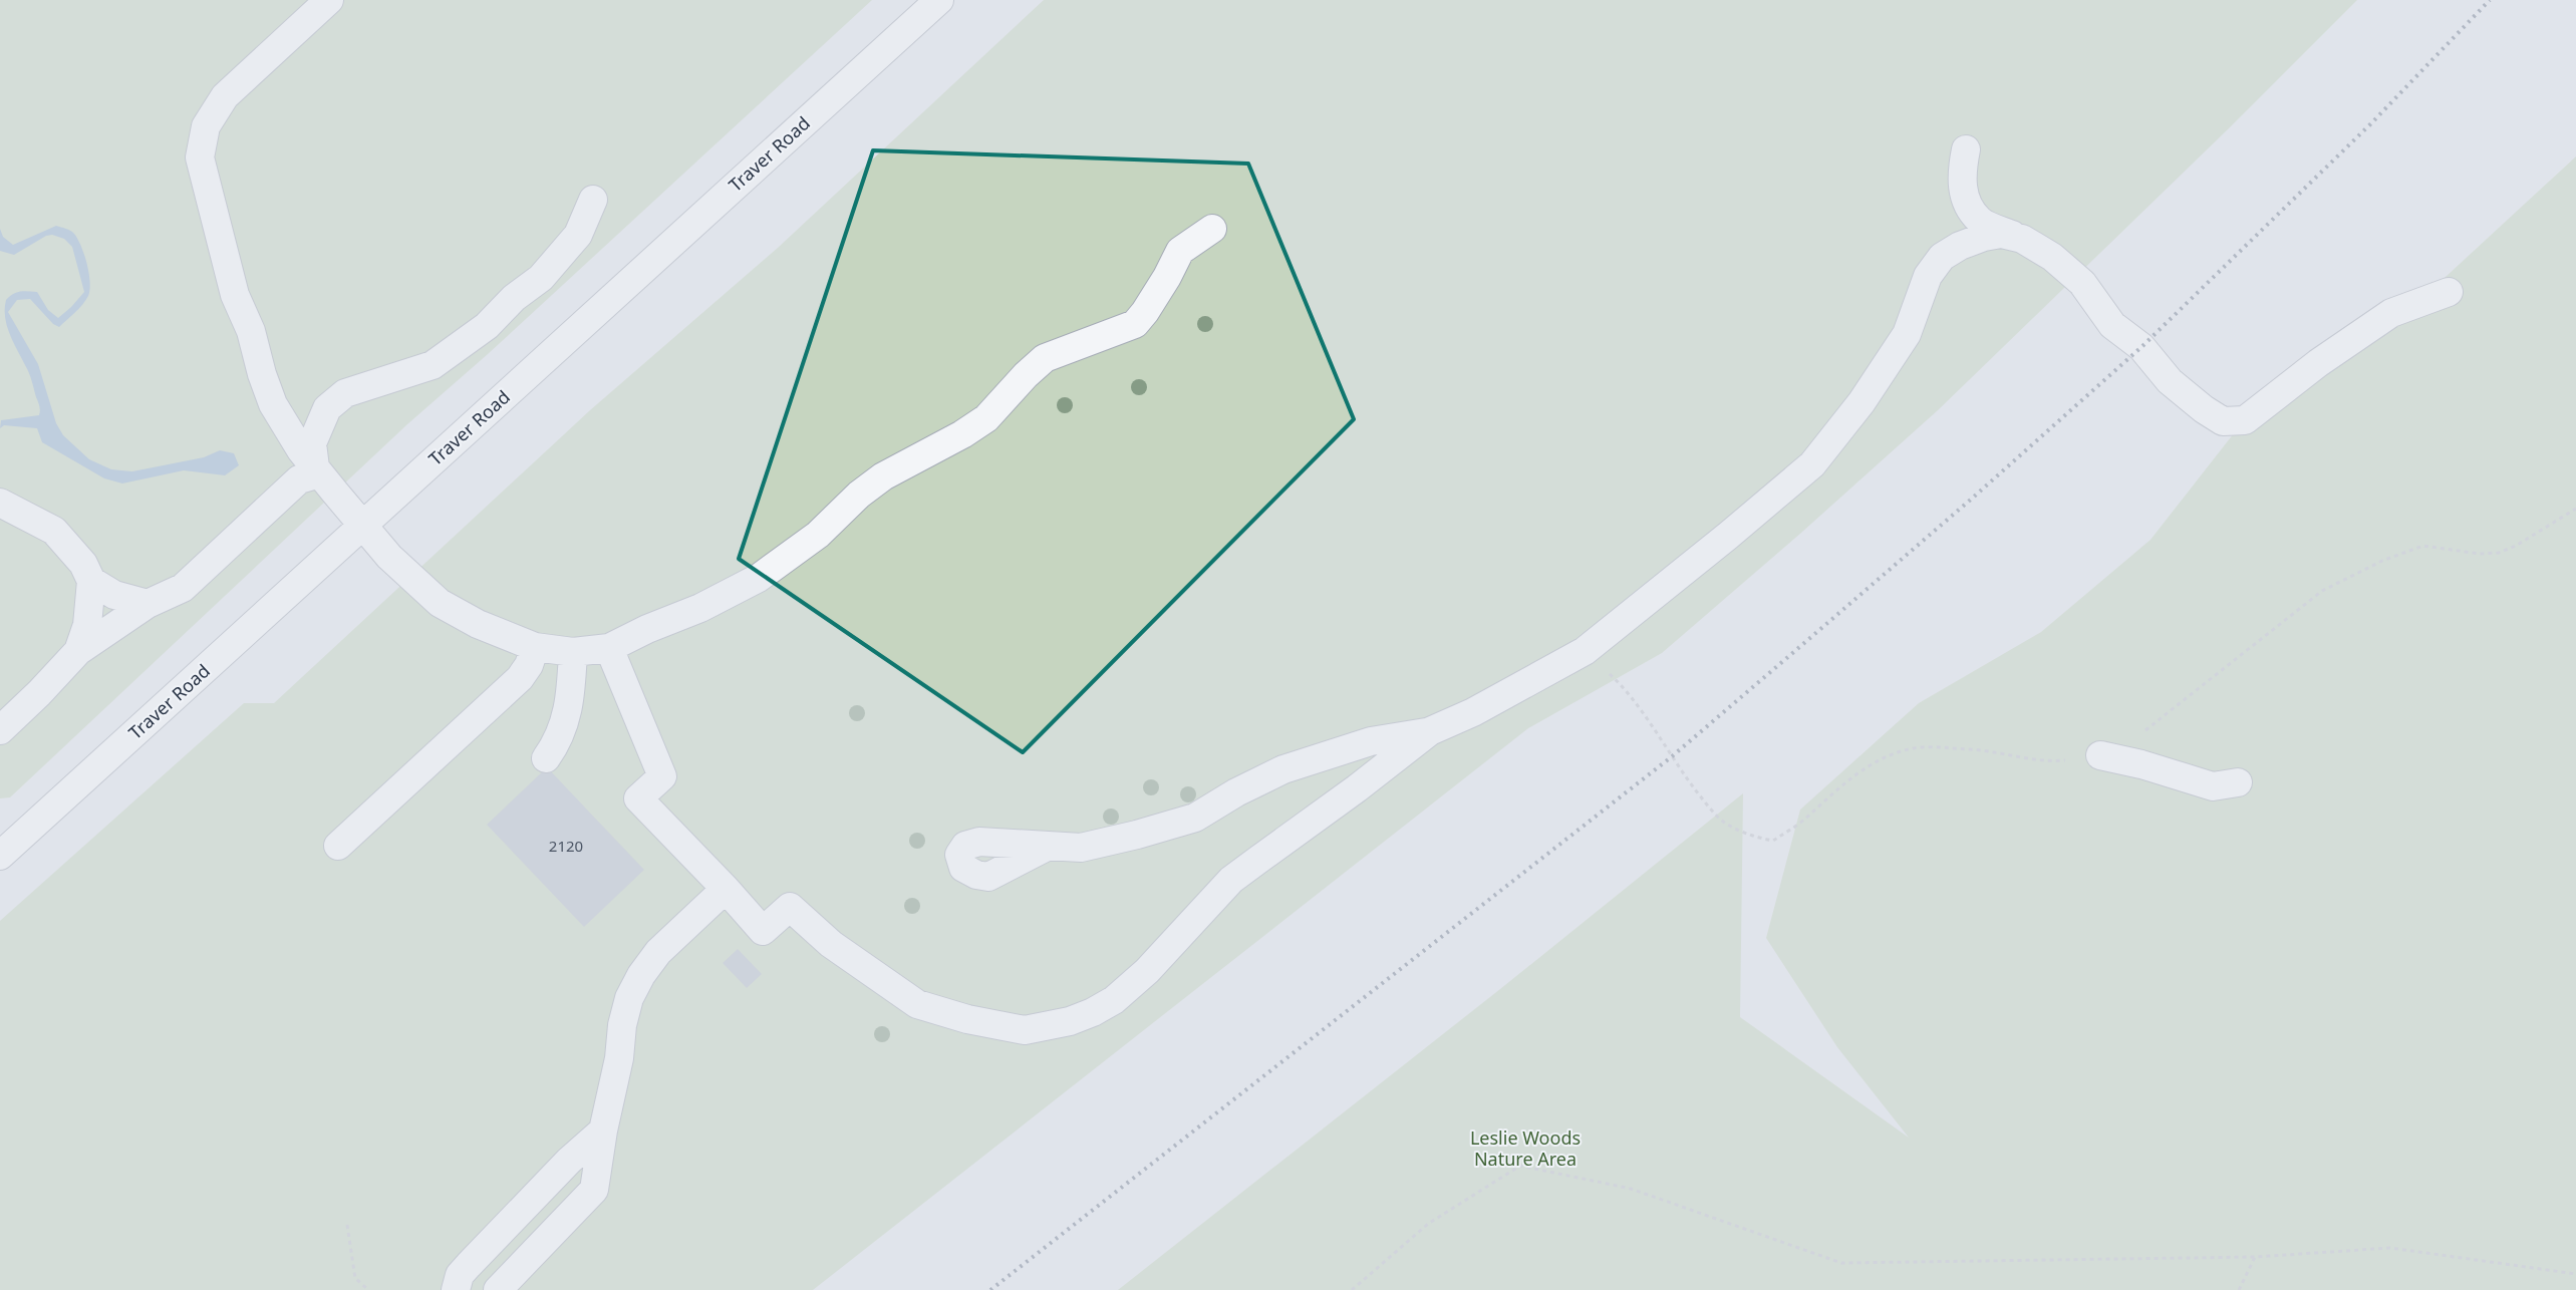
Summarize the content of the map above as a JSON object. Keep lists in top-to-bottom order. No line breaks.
{"streets":{"street":["Traver Road"]},"parks":["Leslie Woods Nature Area"],"house_numbers":["2120"]}
